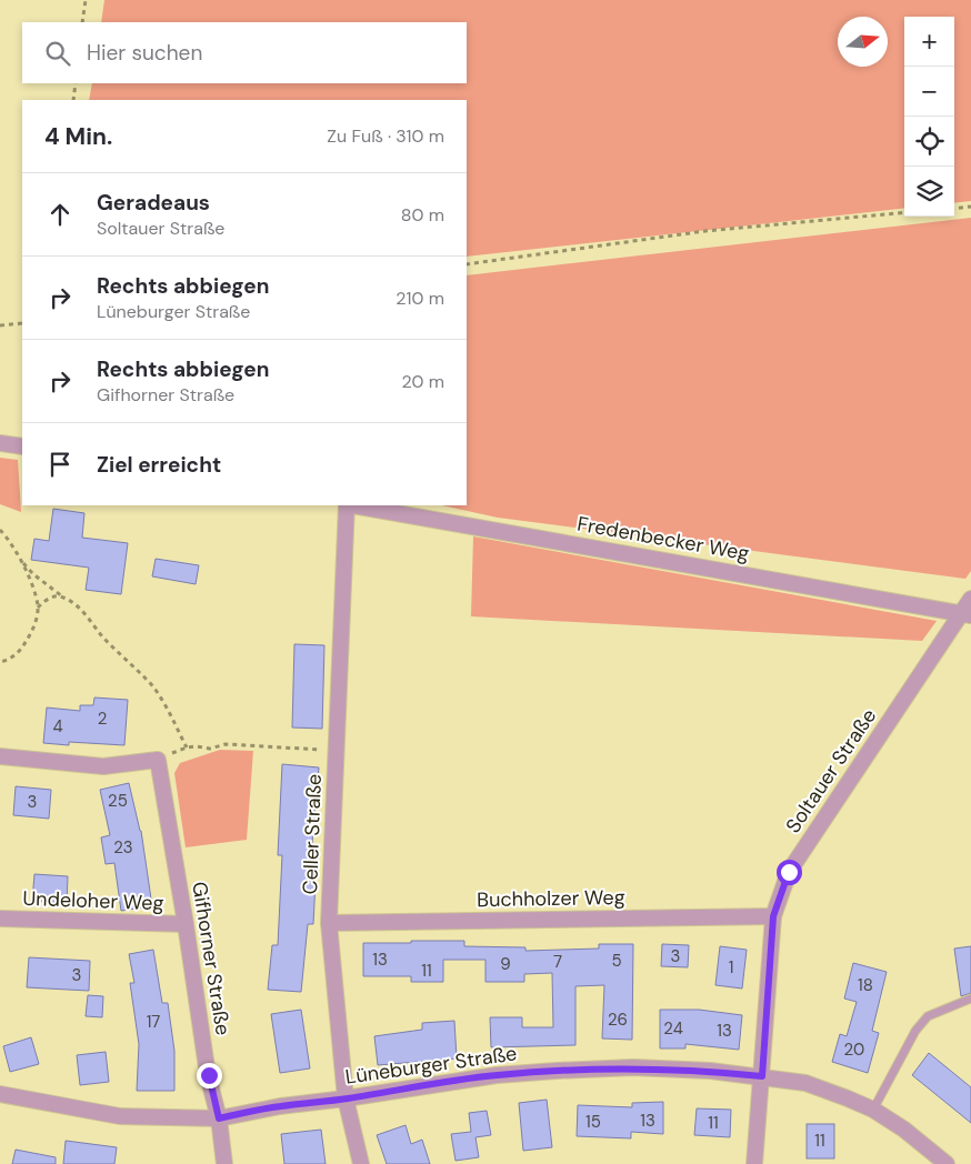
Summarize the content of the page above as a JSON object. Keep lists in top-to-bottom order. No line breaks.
{"streets":{"street":["Fredenbecker Weg","Soltauer Straße","Celler Straße","Buchholzer Weg","Undeloher Weg","Gifhorner Straße","Lüneburger Straße"]},"crossings":[["Fredenbecker Weg","Soltauer Straße"],["Soltauer Straße","Buchholzer Weg"],["Soltauer Straße","Lüneburger Straße"],["Celler Straße","Buchholzer Weg"],["Celler Straße","Lüneburger Straße"],["Undeloher Weg","Gifhorner Straße"],["Gifhorner Straße","Lüneburger Straße"]],"house_numbers":["2","4","25","3","23","3","13","5","7","9","1","11","3","18","26","17","24","13","20","13","15","11","11"],"north":"right","page":{"map_buttons":["+","−"],"search":"Hier suchen","heading":["4 Min.","Zu Fuß · 310 m"],"list":[["Geradeaus","Soltauer Straße","80 m"],["Rechts abbiegen","Lüneburger Straße","210 m"],["Rechts abbiegen","Gifhorner Straße","20 m"],"Ziel erreicht"]}}
